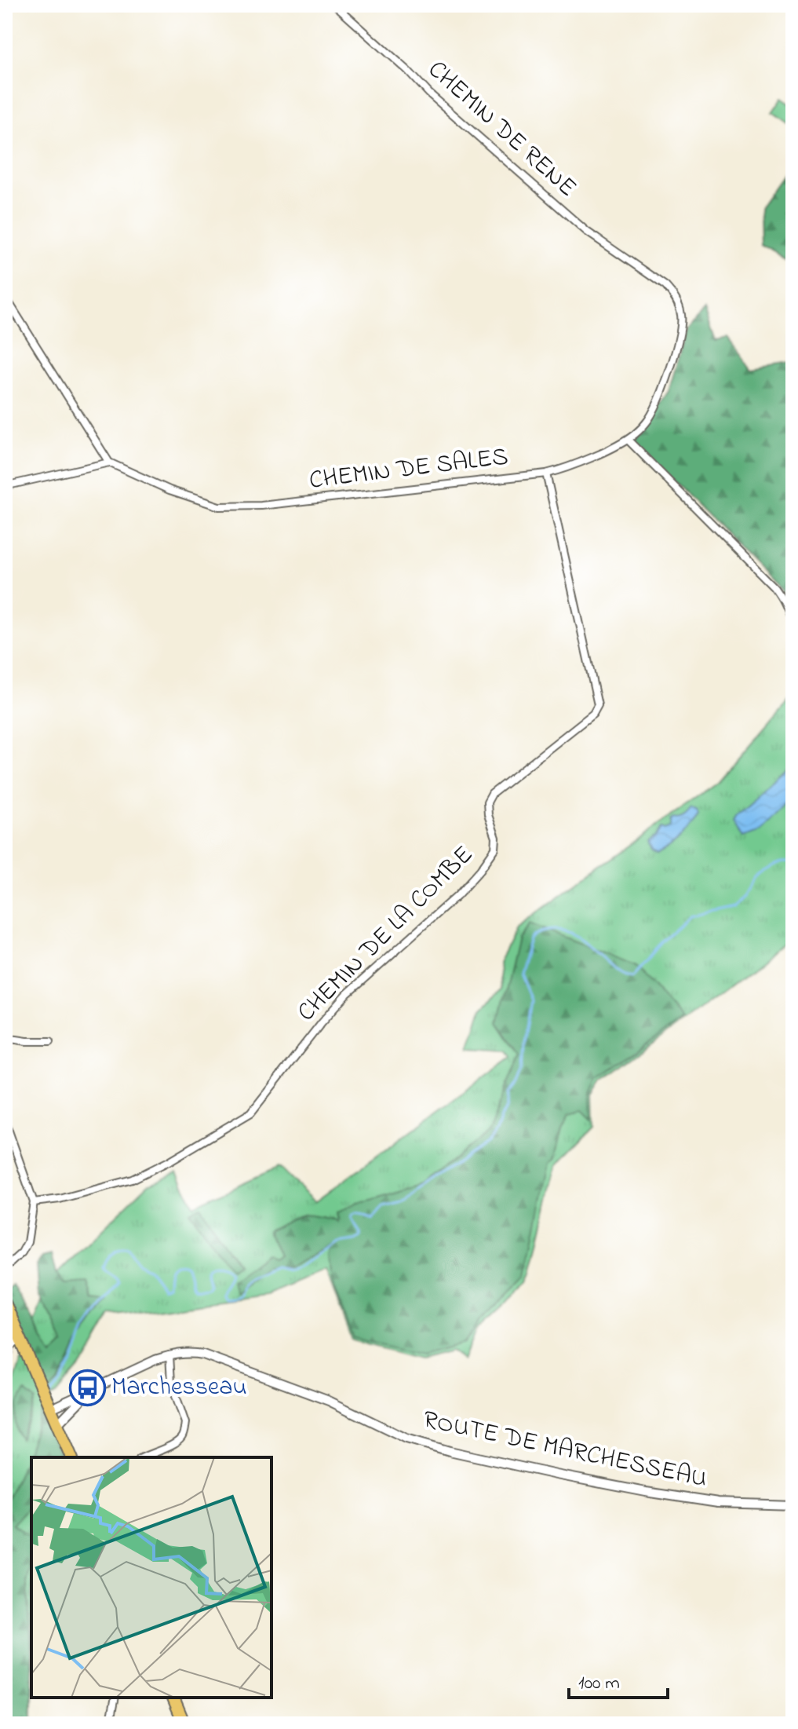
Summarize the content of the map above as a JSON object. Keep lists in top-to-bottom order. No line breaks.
{"streets":{"street":["CHEMIN DE RENE","CHEMIN DE SALES","CHEMIN DE LA COMBE","ROUTE DE MARCHESSEAU"]},"crossings":[["CHEMIN DE RENE","CHEMIN DE SALES"],["CHEMIN DE SALES","CHEMIN DE LA COMBE"]],"places":{"bus stop":["Marchesseau"]},"scale_bar":"100 m"}
